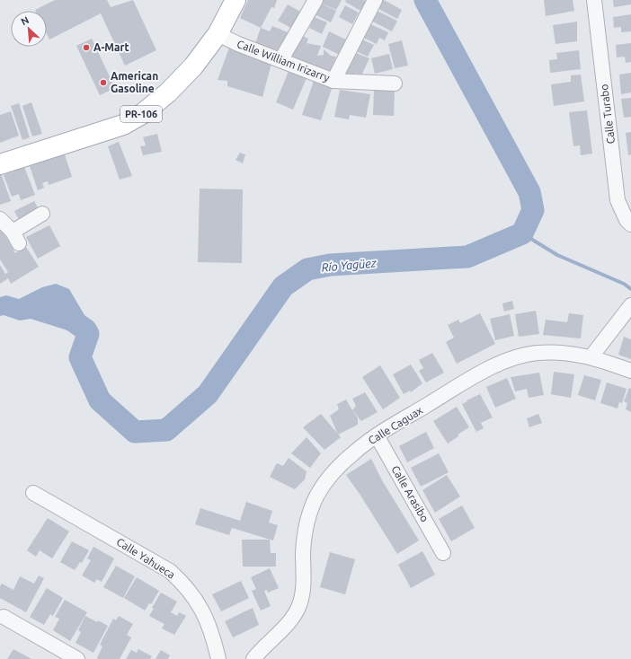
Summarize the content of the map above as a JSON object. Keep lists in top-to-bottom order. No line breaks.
{"streets":{"main road":["PR-106"],"street":["Calle William Irizarry","Calle Turabo","Calle Caguax","Calle Arasibo","Calle Yahueca"]},"crossings":[["Calle William Irizarry","PR-106"],["Calle Caguax","Calle Arasibo"]],"water":["Río Yagüez"],"places":["A-Mart","American Gasoline"],"north":"top left"}
